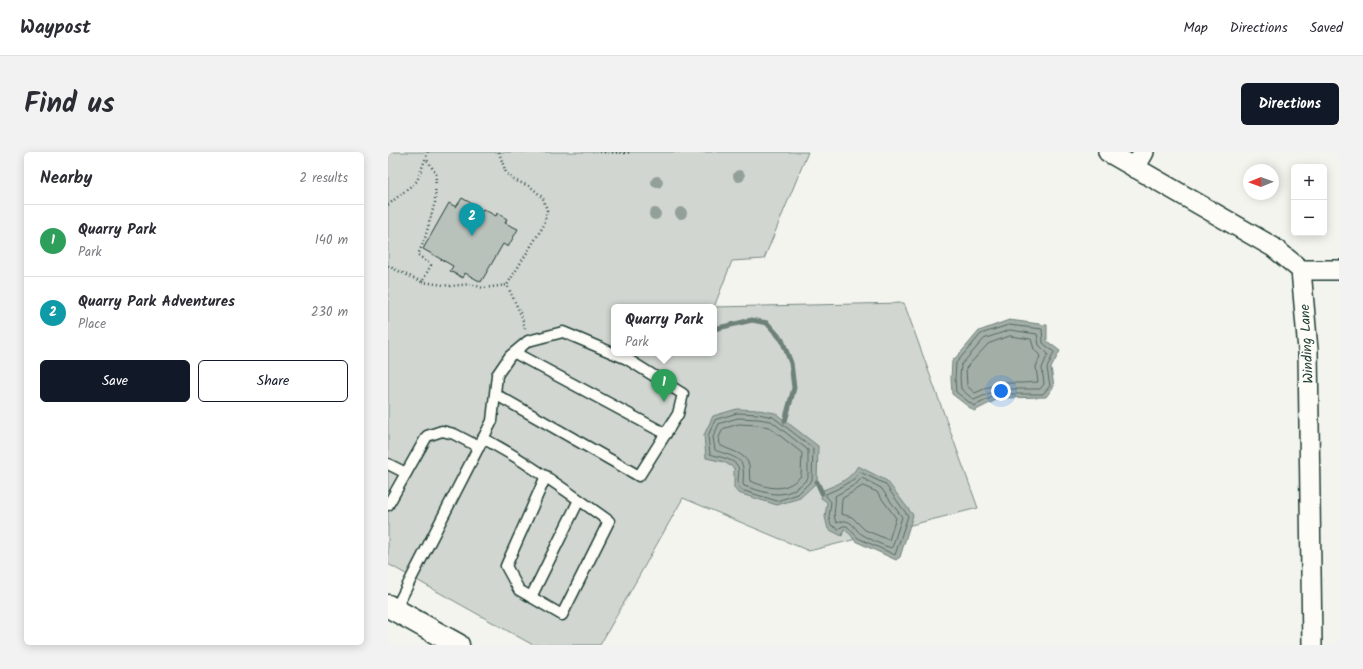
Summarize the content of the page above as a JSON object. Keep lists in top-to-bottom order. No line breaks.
{"streets":{"street":["Winding Lane"]},"north":"left","page":{"header":"Waypost","nav":["Map","Directions","Saved"],"title":"Find us","buttons":["Directions",["Save","Share"]],"heading":["Nearby","2 results"],"map_buttons":["+","−"],"pins":["2","1"],"list":[{"mark":"1","name":"Quarry Park","note":"Park","value":"140 m"},{"mark":"2","name":"Quarry Park Adventures","note":"Place","value":"230 m"}],"popup":["Quarry Park","Park"]}}
